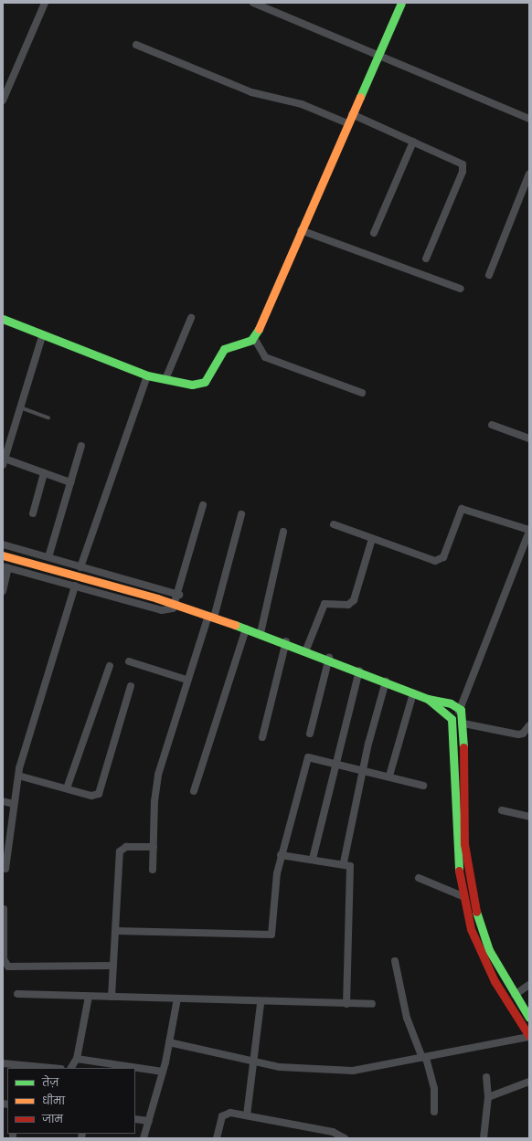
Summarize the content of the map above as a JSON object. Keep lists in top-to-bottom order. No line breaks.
{"legend":["तेज़","धीमा","जाम"]}
